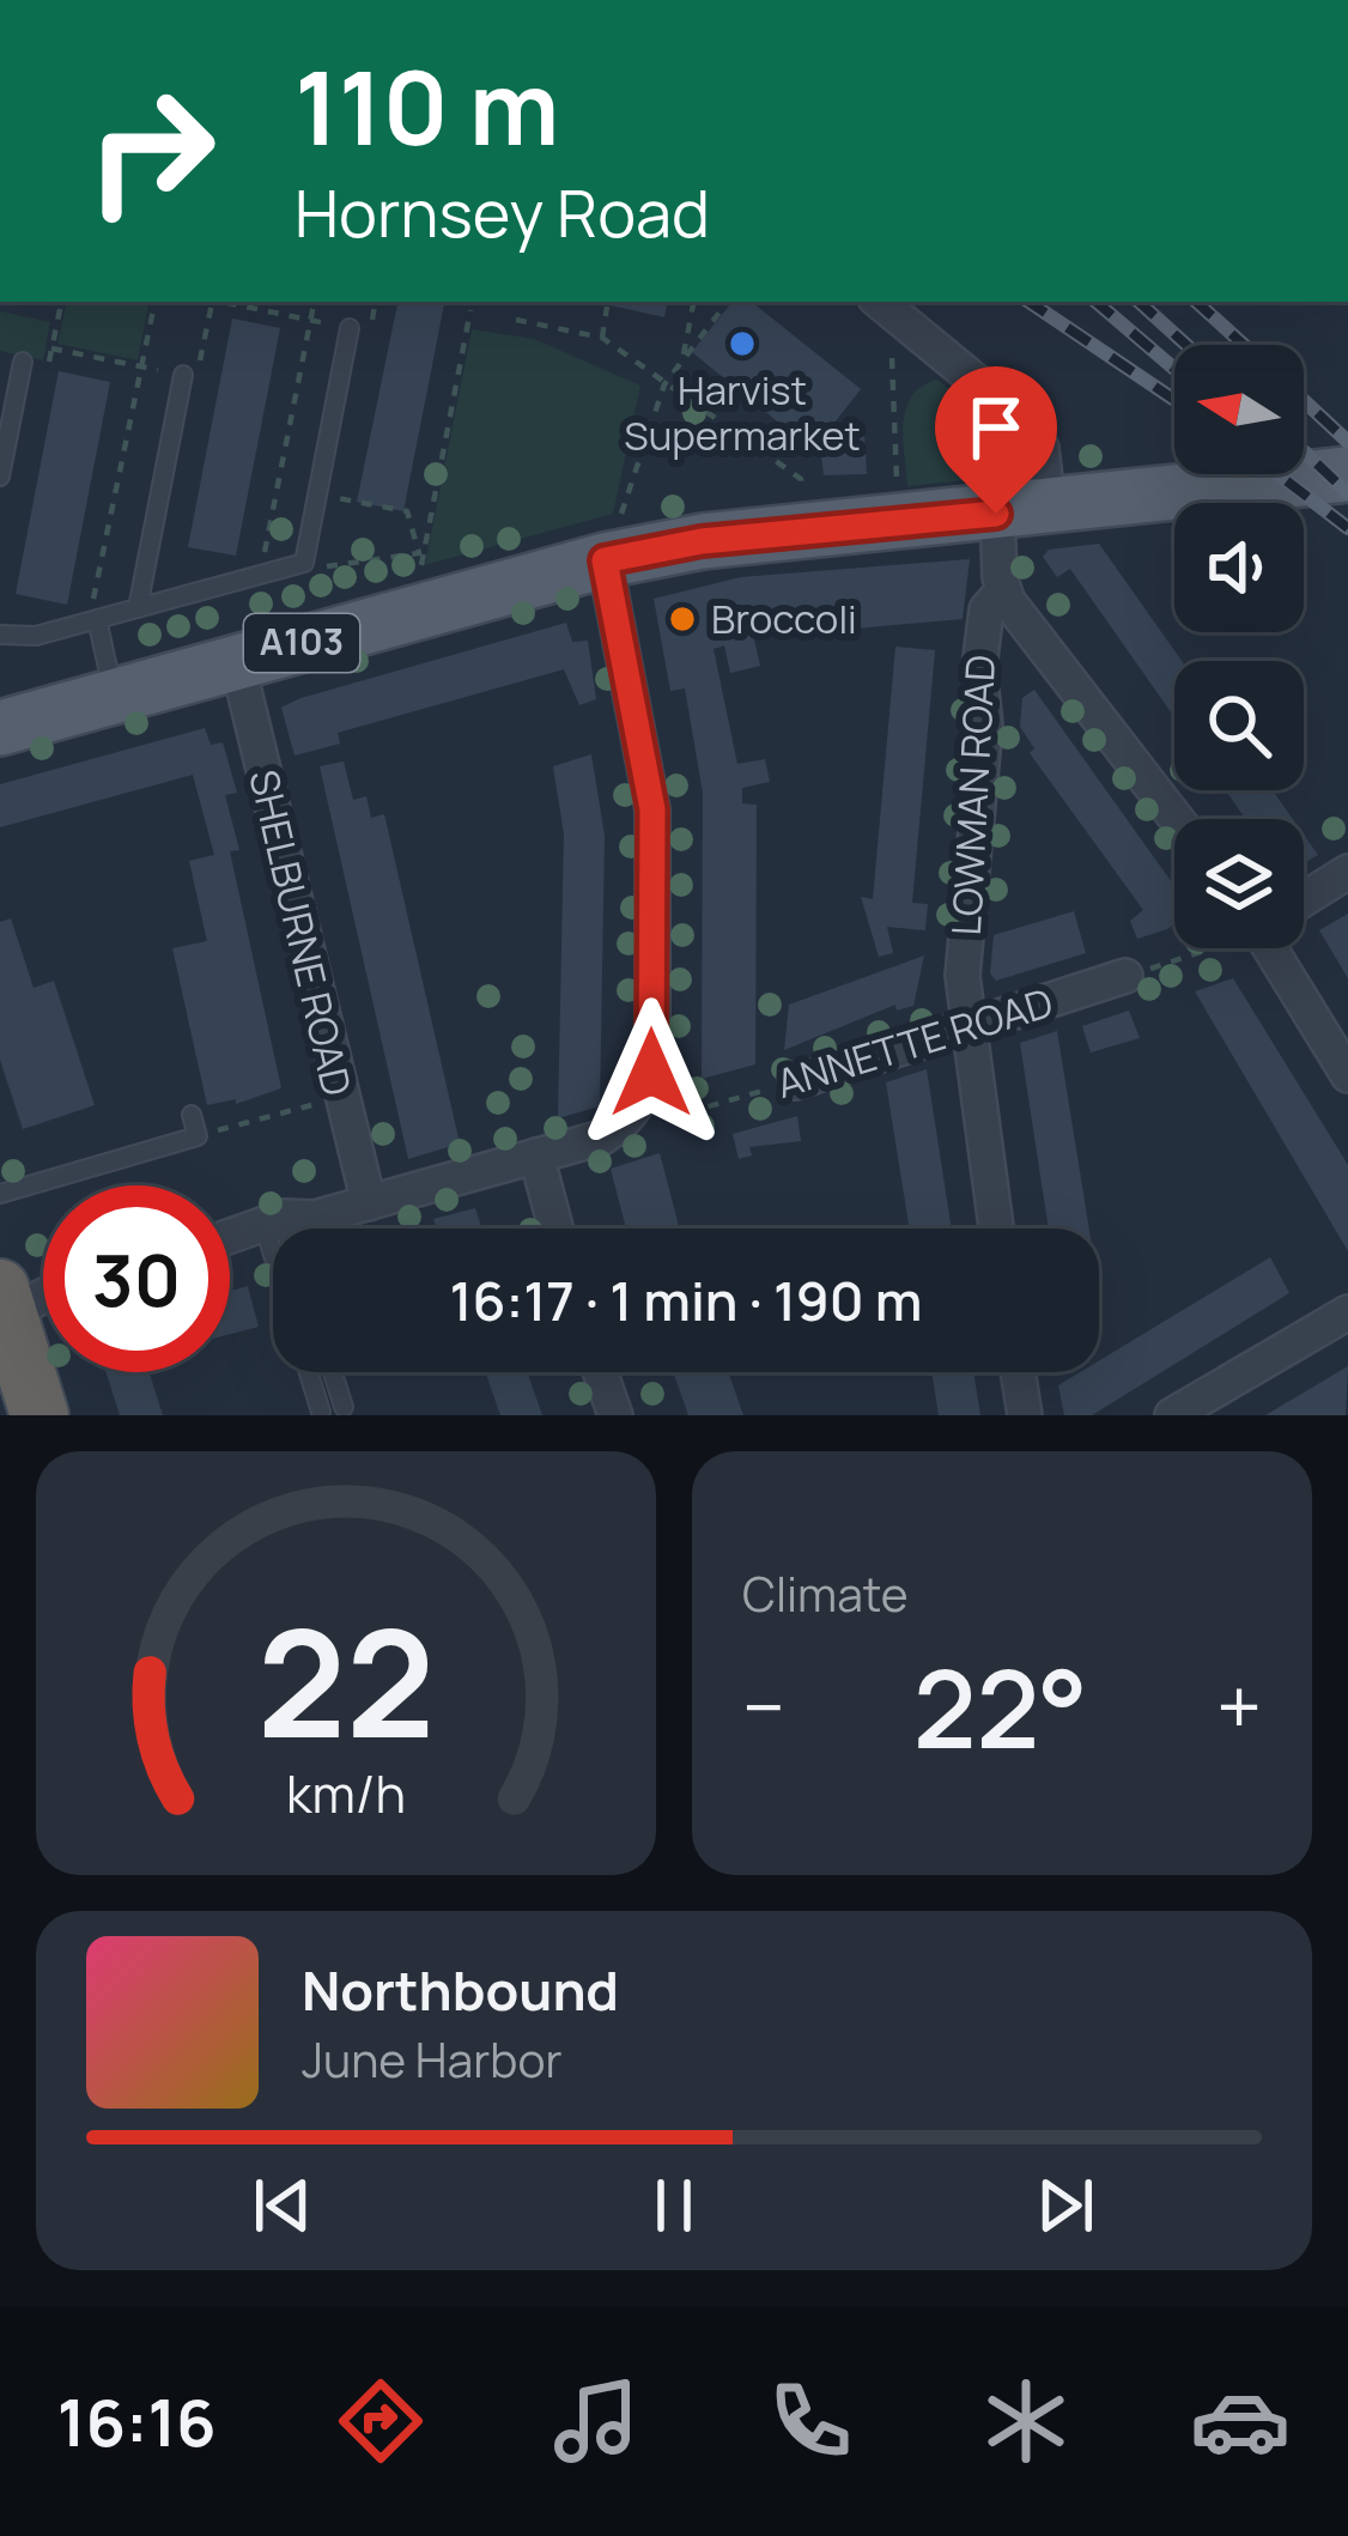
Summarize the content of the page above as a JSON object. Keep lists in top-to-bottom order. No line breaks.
{"streets":{"main road":["A103"],"street":["LOWMAN ROAD","SHELBURNE ROAD","ANNETTE ROAD"]},"crossings":[["A103","LOWMAN ROAD"],["A103","SHELBURNE ROAD"],["LOWMAN ROAD","ANNETTE ROAD"]],"places":["Harvist Supermarket","Broccoli"],"north":"left","page":{"turn":["110 m","Hornsey Road"],"limit":"30","trip":"16:17 · 1 min · 190 m","tile":"Climate","heat":["−","22°","+"],"song":["Northbound","June Harbor"],"tabs":"16:16","gauge":["22","km/h"]}}
